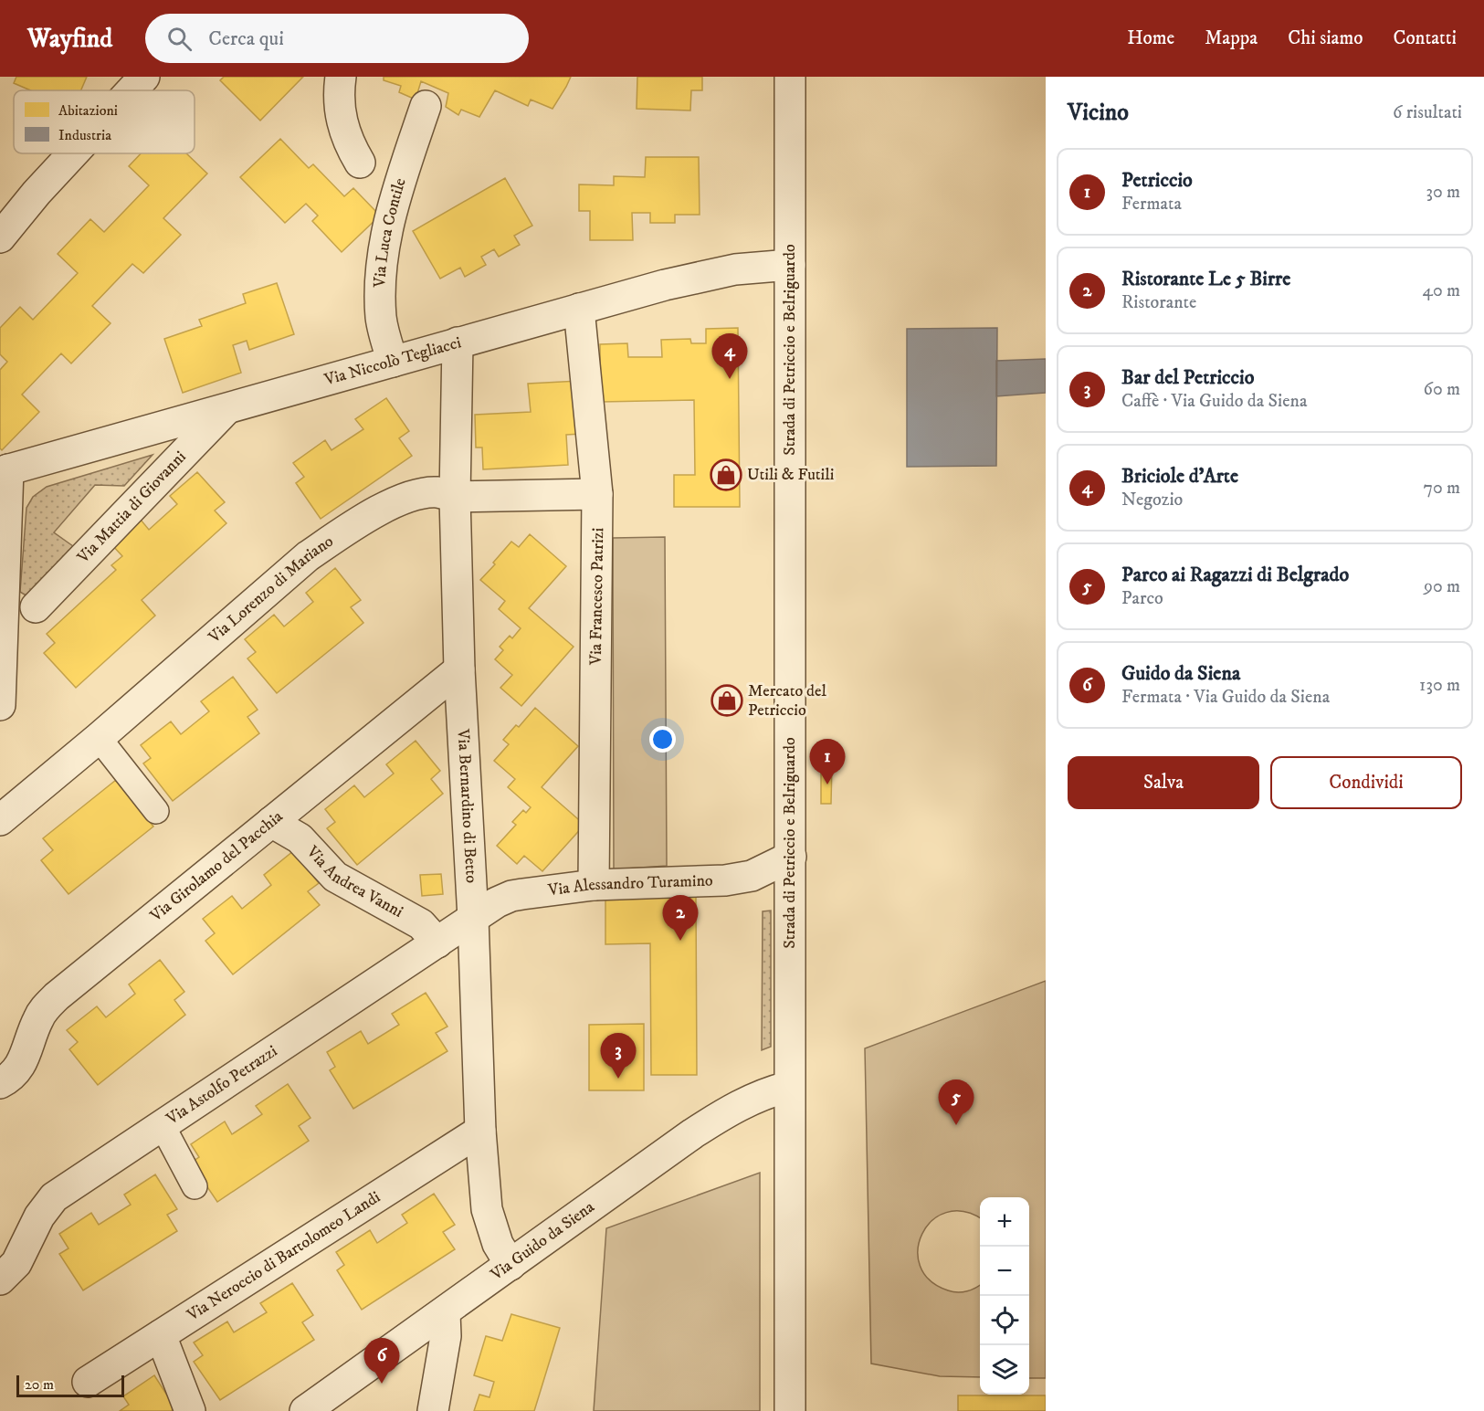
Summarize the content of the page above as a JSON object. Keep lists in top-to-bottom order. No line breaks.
{"streets":{"street":["Via Luca Contile","Strada di Petriccio e Belriguardo","Via Niccolò Tegliacci","Via Mattia di Giovanni","Via Lorenzo di Mariano","Via Francesco Patrizi","Via Bernardino di Betto","Via Girolamo del Pacchia","Via Andrea Vanni","Via Alessandro Turamino","Via Astolfo Petrazzi","Via Guido da Siena","Via Neroccio di Bartolomeo Landi"]},"crossings":[["Via Luca Contile","Via Niccolò Tegliacci"],["Strada di Petriccio e Belriguardo","Via Niccolò Tegliacci"],["Strada di Petriccio e Belriguardo","Via Alessandro Turamino"],["Strada di Petriccio e Belriguardo","Via Guido da Siena"],["Via Niccolò Tegliacci","Via Mattia di Giovanni"],["Via Niccolò Tegliacci","Via Francesco Patrizi"],["Via Niccolò Tegliacci","Via Bernardino di Betto"],["Via Lorenzo di Mariano","Via Francesco Patrizi"],["Via Lorenzo di Mariano","Via Bernardino di Betto"],["Via Francesco Patrizi","Via Alessandro Turamino"],["Via Bernardino di Betto","Via Girolamo del Pacchia"],["Via Bernardino di Betto","Via Alessandro Turamino"],["Via Bernardino di Betto","Via Astolfo Petrazzi"],["Via Bernardino di Betto","Via Guido da Siena"],["Via Bernardino di Betto","Via Neroccio di Bartolomeo Landi"],["Via Girolamo del Pacchia","Via Andrea Vanni"],["Via Andrea Vanni","Via Astolfo Petrazzi"],["Via Alessandro Turamino","Via Astolfo Petrazzi"]],"places":{"shop":["Utili & Futili","Mercato del Petriccio"]},"legend":["Abitazioni","Industria"],"scale_bar":"20 m","page":{"header":"Wayfind","search":"Cerca qui","nav":["Home","Mappa","Chi siamo","Contatti"],"heading":["Vicino","6 risultati"],"list":[{"mark":"1","name":"Petriccio","note":"Fermata","value":"30 m"},{"mark":"2","name":"Ristorante Le 5 Birre","note":"Ristorante","value":"40 m"},{"mark":"3","name":"Bar del Petriccio","note":"Caffè · Via Guido da Siena","value":"60 m"},{"mark":"4","name":"Briciole d'Arte","note":"Negozio","value":"70 m"},{"mark":"5","name":"Parco ai Ragazzi di Belgrado","note":"Parco","value":"90 m"},{"mark":"6","name":"Guido da Siena","note":"Fermata · Via Guido da Siena","value":"130 m"}],"pins":["4","1","2","3","5","6"],"buttons":["Salva","Condividi"],"map_buttons":["+","−"],"scale":"20 m"}}
